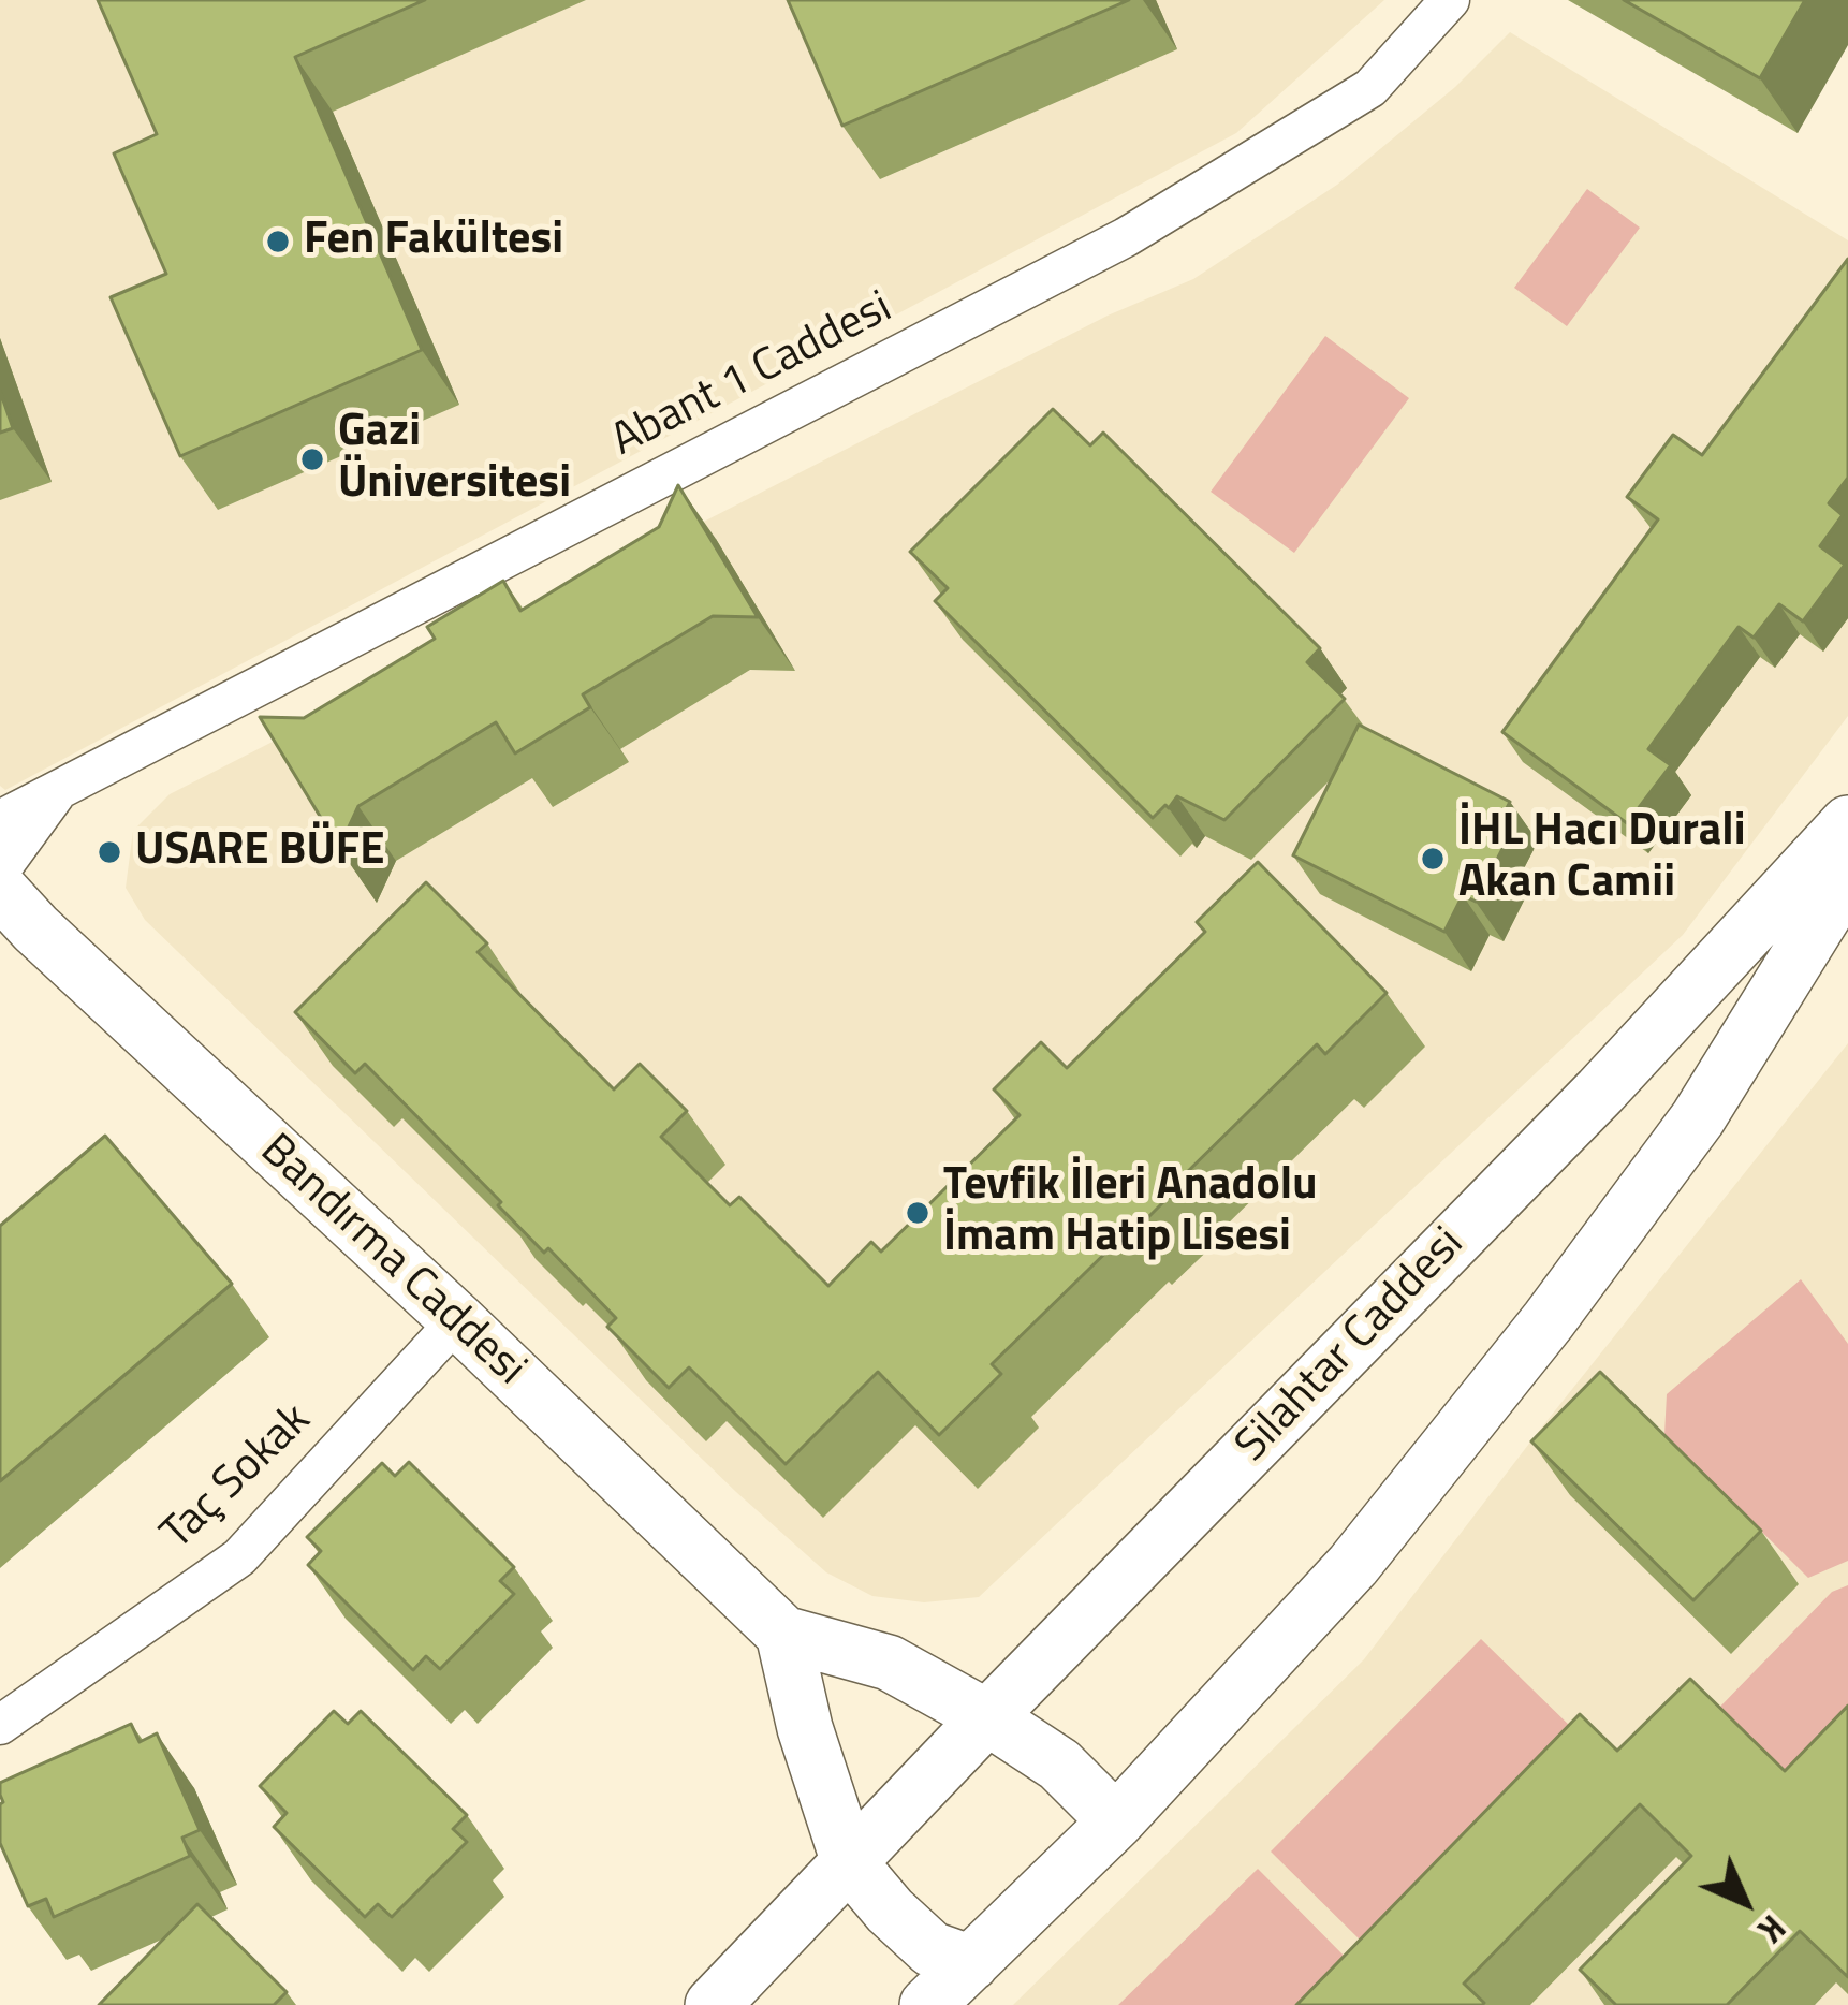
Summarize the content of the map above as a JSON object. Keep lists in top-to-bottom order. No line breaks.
{"streets":{"main road":["Bandırma Caddesi","Silahtar Caddesi"],"street":["Abant 1 Caddesi","Taç Sokak"]},"crossings":[["Bandırma Caddesi","Silahtar Caddesi"],["Bandırma Caddesi","Taç Sokak"]],"places":["Fen Fakültesi","Gazi Üniversitesi","USARE BÜFE","İHL Hacı Durali Akan Camii","Tevfik İleri Anadolu İmam Hatip Lisesi"],"north":"bottom right"}
